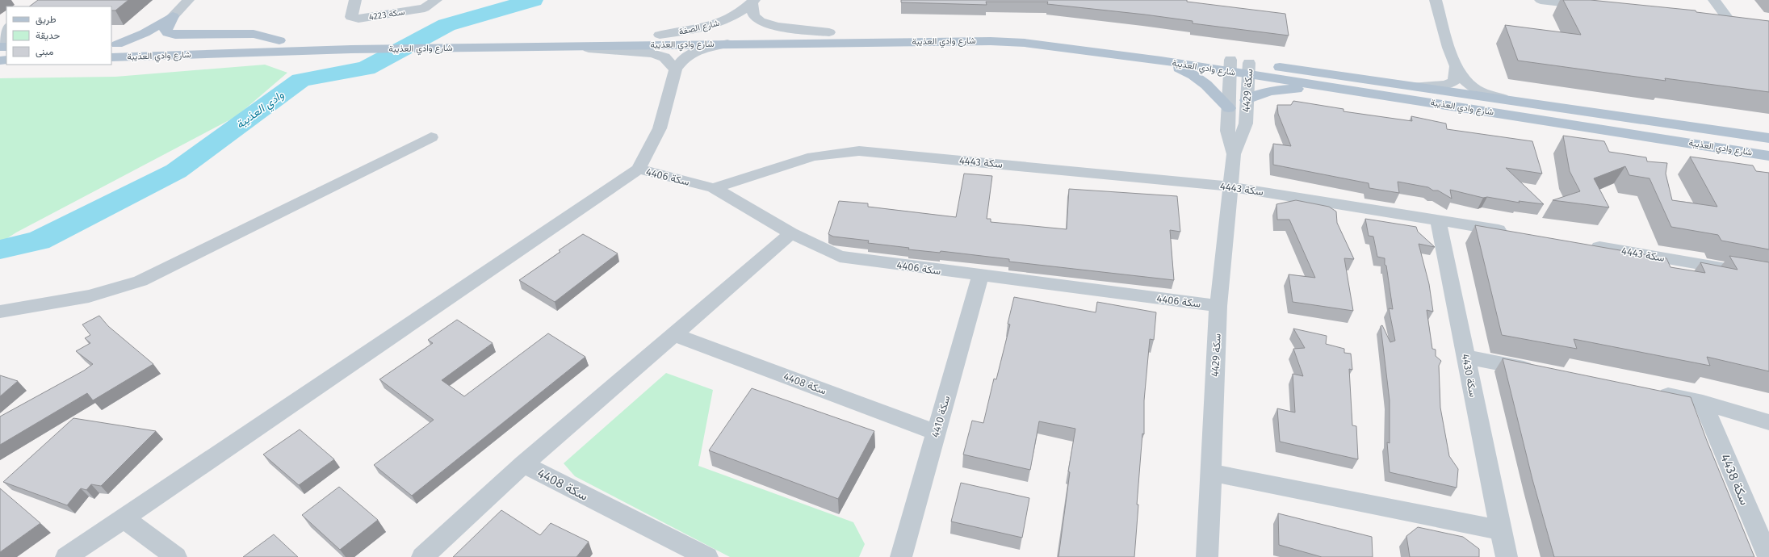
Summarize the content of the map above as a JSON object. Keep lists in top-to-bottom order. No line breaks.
{"streets":{"main road":["شارع وادي العذيبة"],"street":["سكة 4223","شارع الصفة","سكة 4429","سكة 4443","سكة 4406","سكة 4430","سكة 4408","سكة 4410","سكة 4438"]},"crossings":[["شارع الصفة","شارع وادي العذيبة"],["شارع وادي العذيبة","سكة 4429"],["سكة 4429","سكة 4443"],["سكة 4429","سكة 4406"],["سكة 4443","سكة 4406"],["سكة 4443","سكة 4430"],["سكة 4406","سكة 4408"],["سكة 4406","سكة 4410"],["سكة 4408","سكة 4410"]],"water":["وادي العذيبة"],"legend":["طريق","حديقة","مبنى"]}
